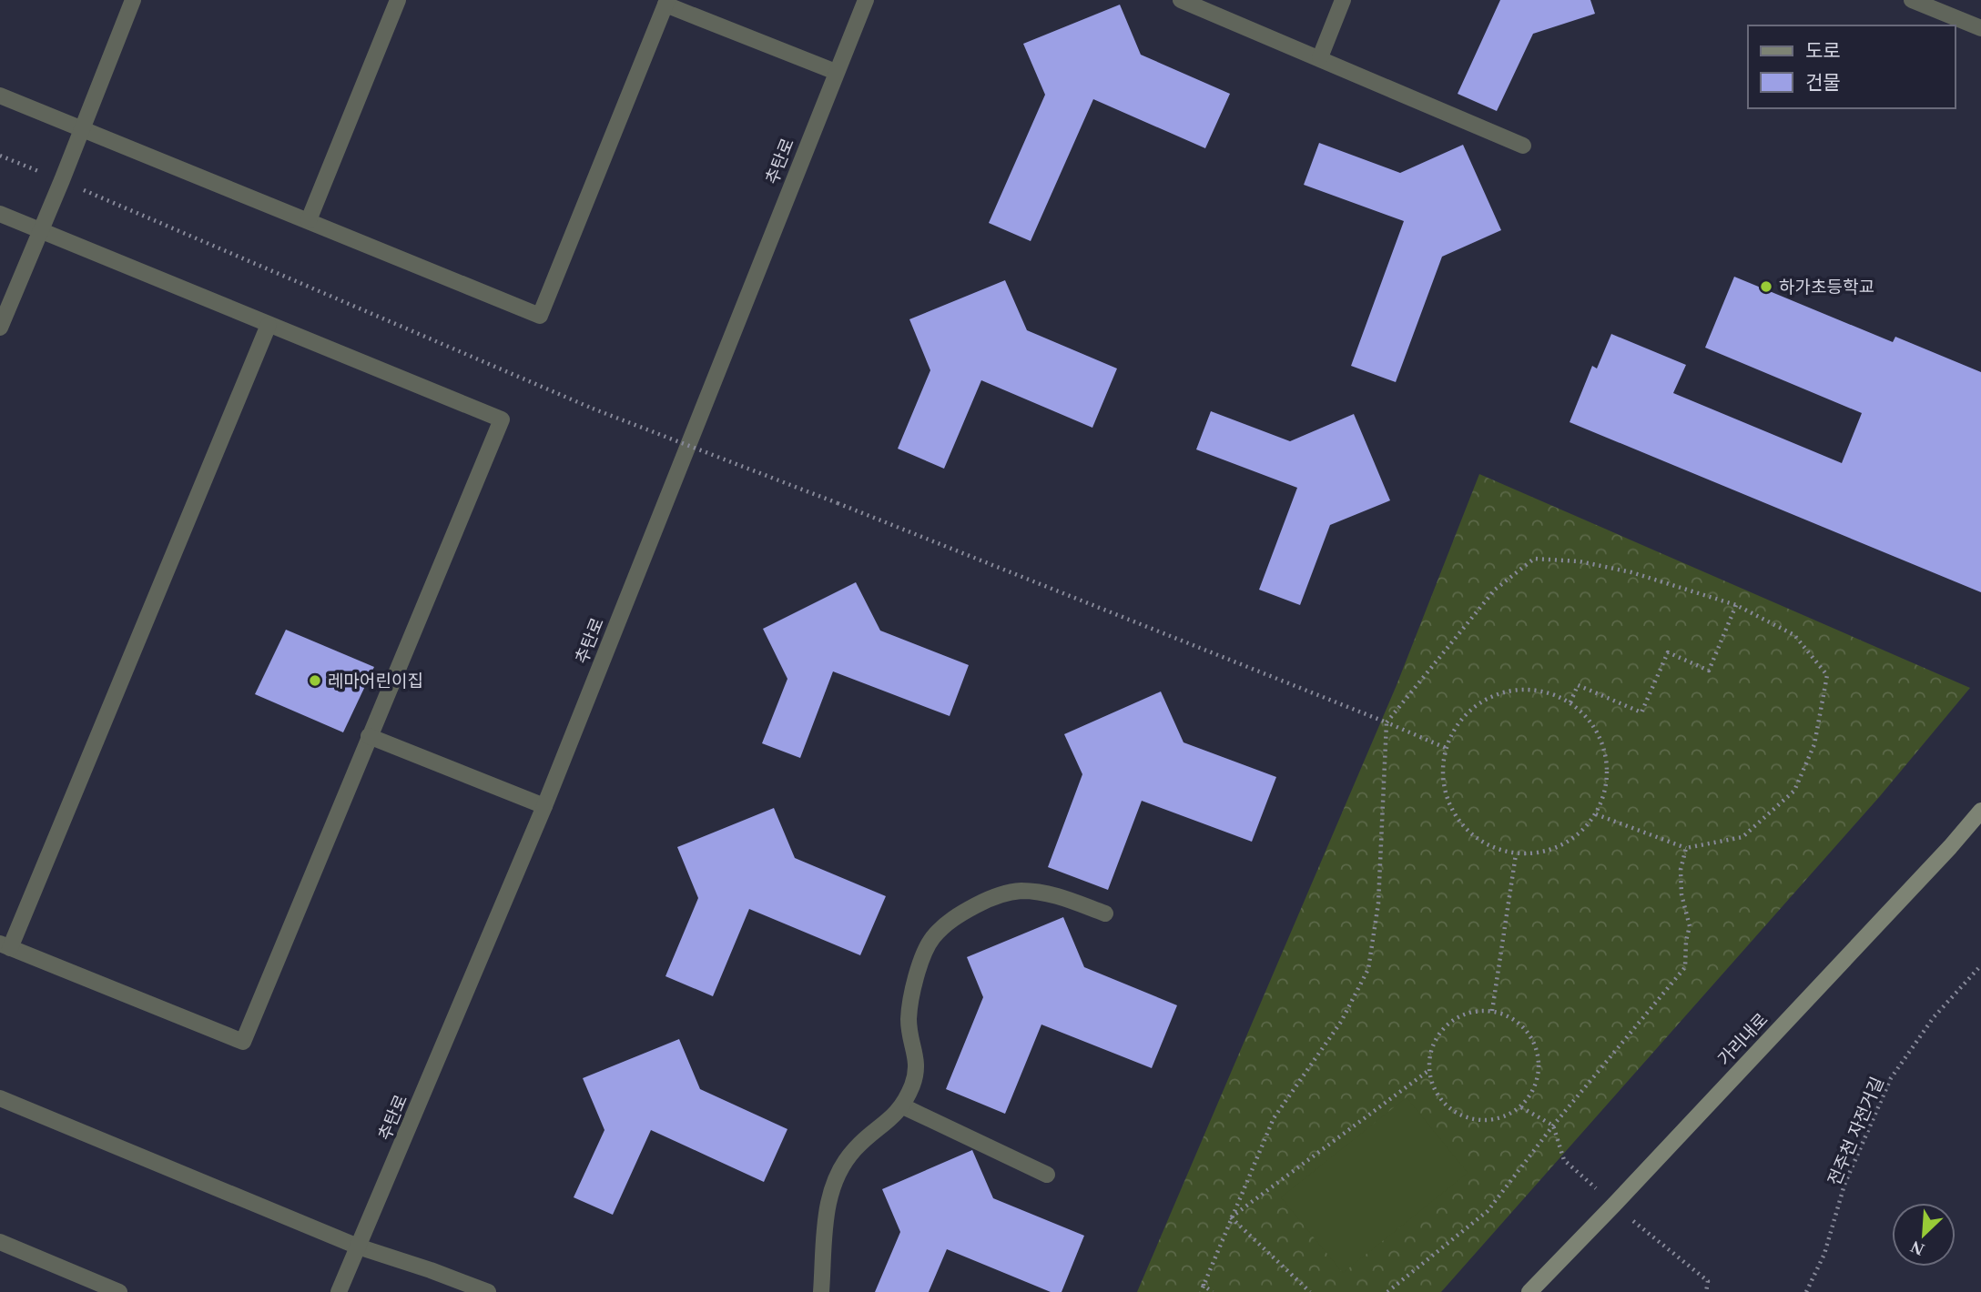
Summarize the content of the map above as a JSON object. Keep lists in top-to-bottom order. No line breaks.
{"streets":{"street":["추탄로","가리내로"],"path":["전주천 자전거길"]},"places":["하가초등학교","레마어린이집"],"legend":["도로","건물"],"north":"bottom left"}
